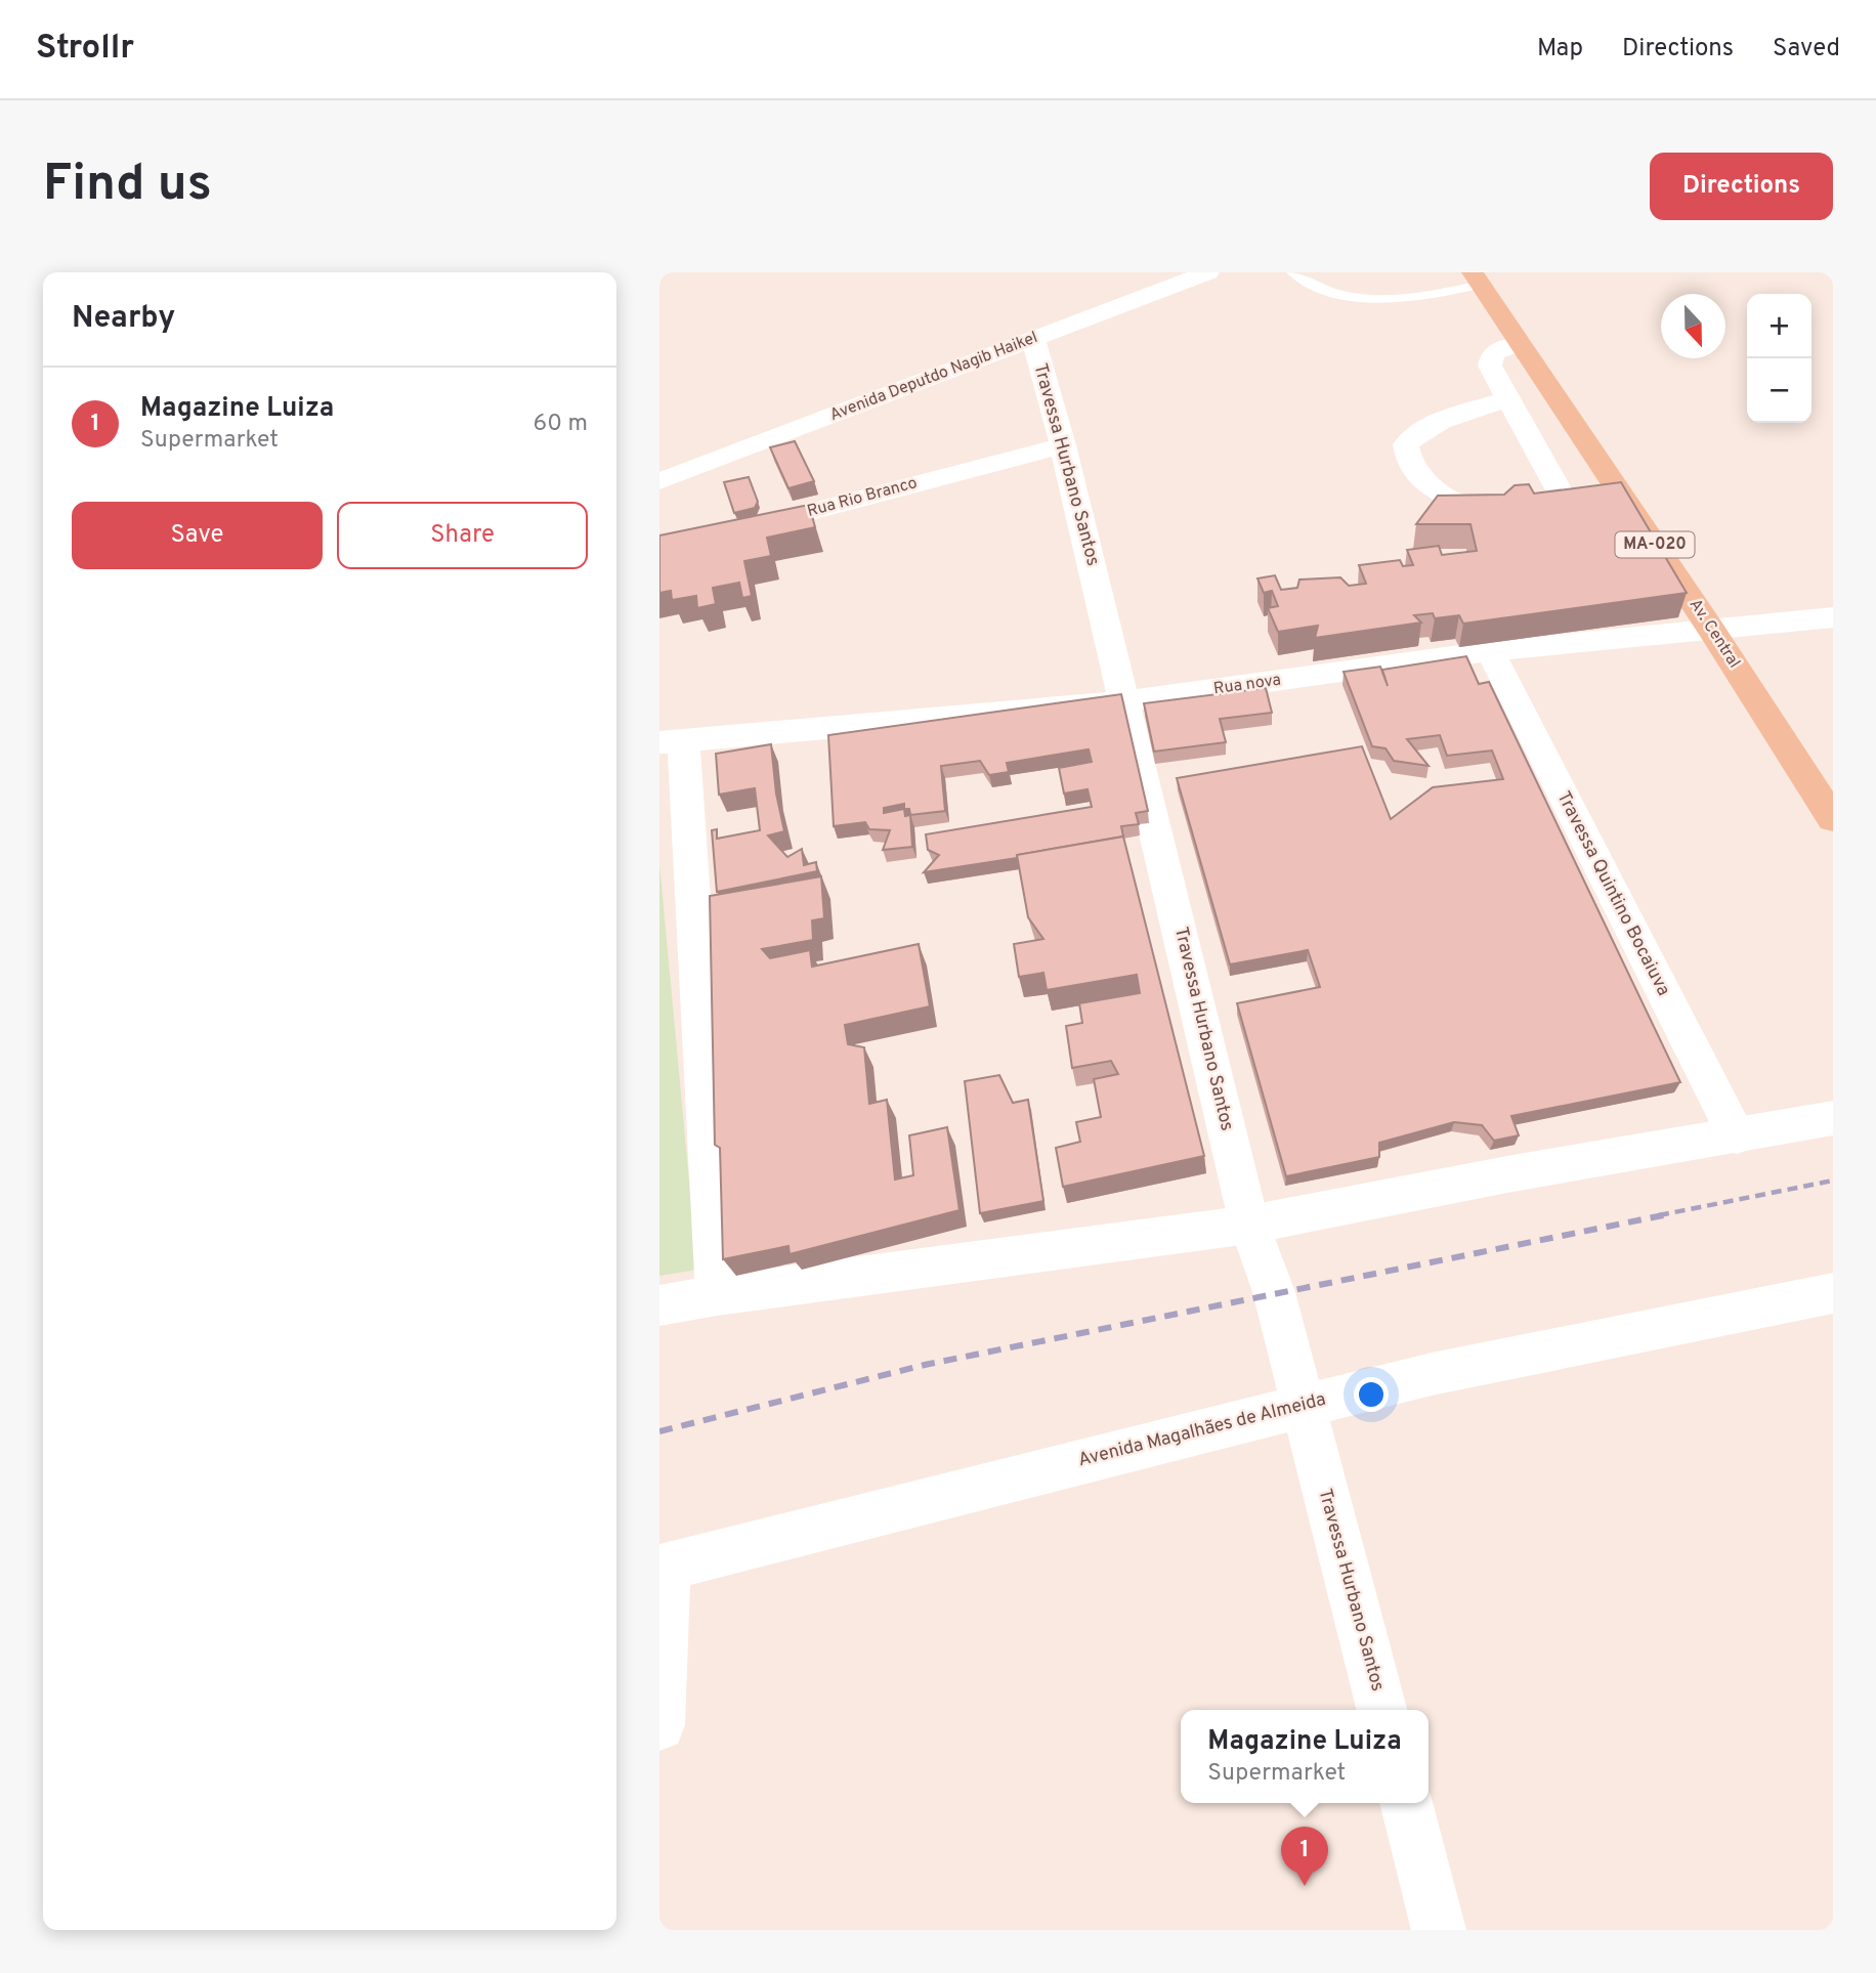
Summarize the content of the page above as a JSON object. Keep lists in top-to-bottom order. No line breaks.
{"streets":{"main road":["MA-020","Av. Central"],"street":["Avenida Deputdo Nagib Haikel","Travessa Hurbano Santos","Rua Rio Branco","Rua nova","Travessa Quintino Bocaiuva","Avenida Magalhães de Almeida"]},"crossings":[["Avenida Deputdo Nagib Haikel","Travessa Hurbano Santos"],["Travessa Hurbano Santos","Rua Rio Branco"],["Travessa Hurbano Santos","Rua nova"],["Travessa Hurbano Santos","Avenida Magalhães de Almeida"],["Av. Central","Rua nova"],["Rua nova","Travessa Quintino Bocaiuva"]],"north":"bottom","page":{"header":"Strollr","nav":["Map","Directions","Saved"],"buttons":["Directions",["Save","Share"]],"title":"Find us","heading":"Nearby","map_buttons":["+","−"],"list":[{"mark":"1","name":"Magazine Luiza","note":"Supermarket","value":"60 m"}],"popup":["Magazine Luiza","Supermarket"],"pins":"1"}}
